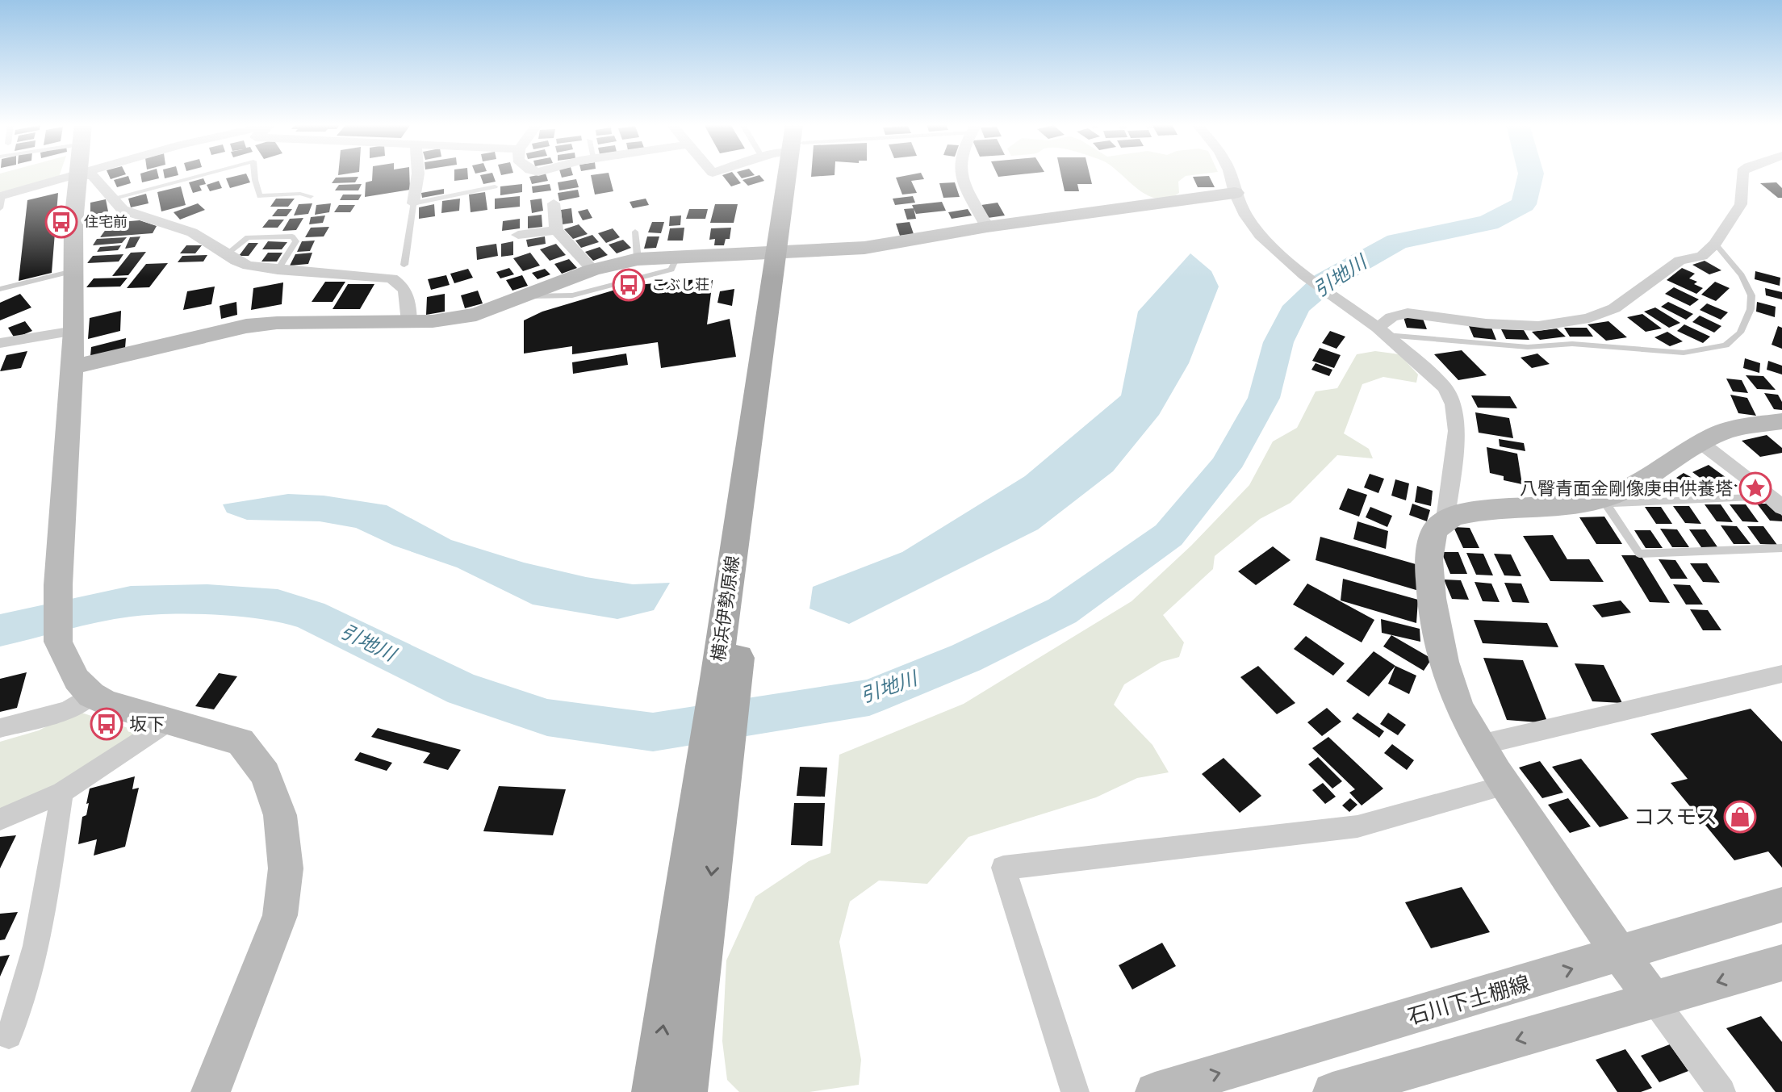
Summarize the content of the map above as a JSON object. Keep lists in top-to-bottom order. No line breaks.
{"streets":{"main road":["横浜伊勢原線"],"street":["石川下土棚線"]},"water":["引地川"],"places":{"bus stop":["住宅前","こぶし荘","坂下"],"place":["八臀青面金剛像庚申供養塔"],"shop":["コスモス"]}}
